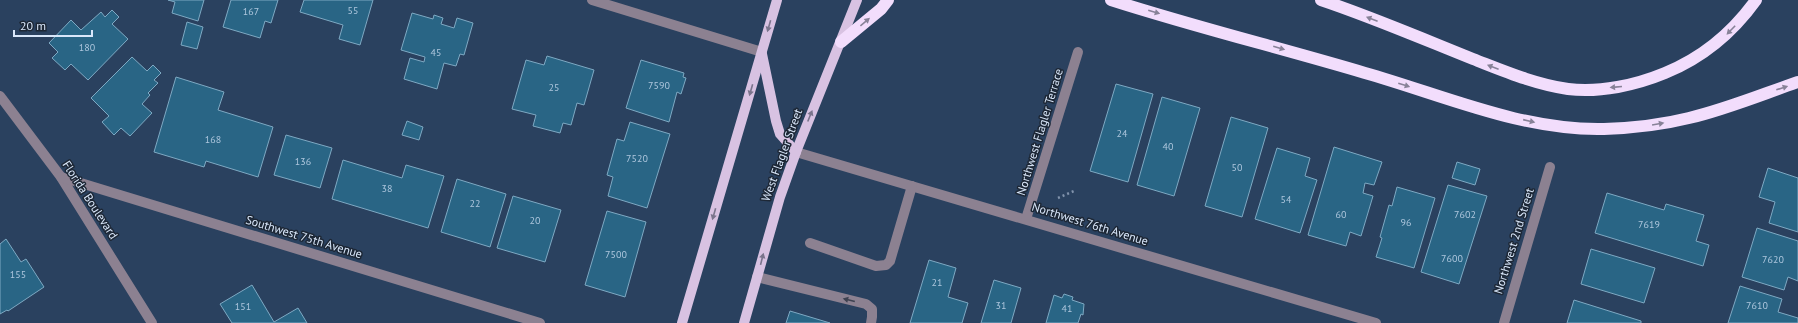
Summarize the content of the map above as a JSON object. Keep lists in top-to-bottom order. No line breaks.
{"streets":{"main road":["West Flagler Street"],"street":["Northwest Flagler Terrace","Florida Boulevard","Northwest 76th Avenue","Southwest 75th Avenue","Northwest 2nd Street"]},"crossings":[["Northwest Flagler Terrace","Northwest 76th Avenue"],["West Flagler Street","Northwest 76th Avenue"],["Florida Boulevard","Southwest 75th Avenue"]],"house_numbers":["55","167","180","45","7590","25","24","168","40","7520","136","50","38","54","22","60","7602","20","96","7619","7500","7600","7620","155","21","31","7610","151","41"],"scale_bar":"20 m"}
